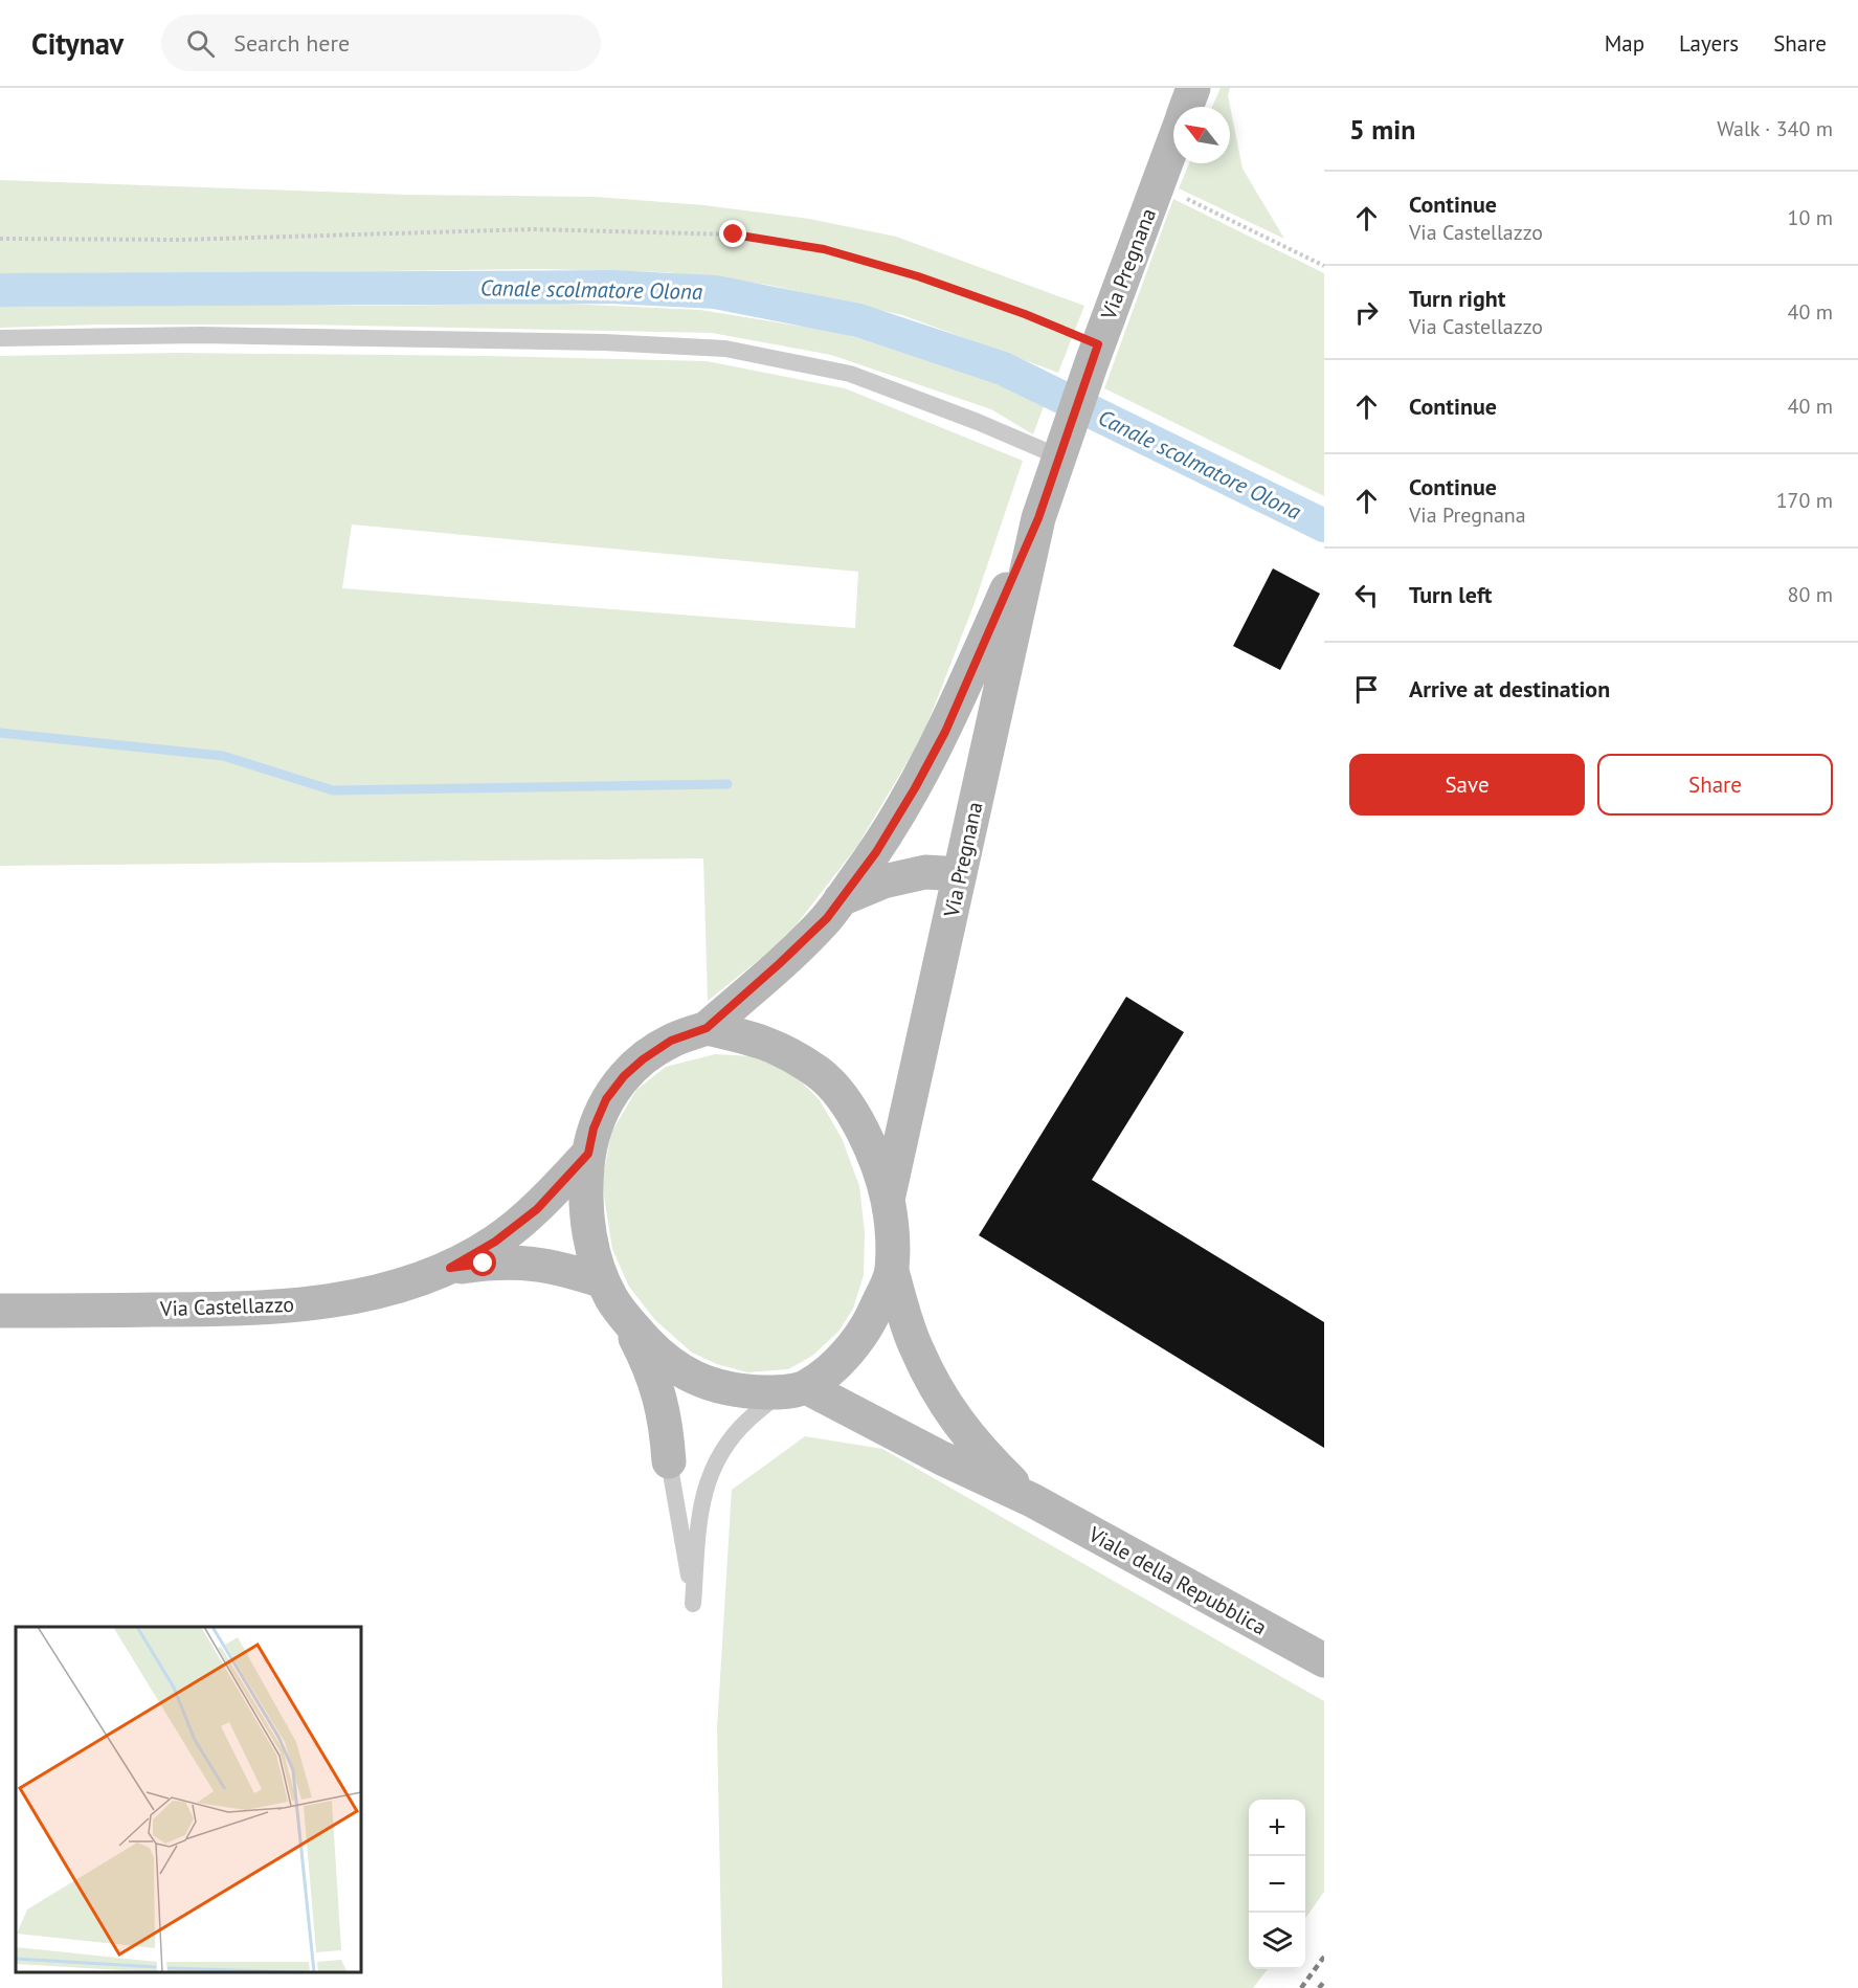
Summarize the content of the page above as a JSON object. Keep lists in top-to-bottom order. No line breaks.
{"streets":{"street":["Via Pregnana","Via Castellazzo","Viale della Repubblica"]},"water":["Canale scolmatore Olona"],"north":"top left","page":{"header":"Citynav","search":"Search here","nav":["Map","Layers","Share"],"heading":["5 min","Walk · 340 m"],"list":[["Continue","Via Castellazzo","10 m"],["Turn right","Via Castellazzo","40 m"],["Continue","40 m"],["Continue","Via Pregnana","170 m"],["Turn left","80 m"],"Arrive at destination"],"buttons":["Save","Share"],"map_buttons":["+","−"]}}
